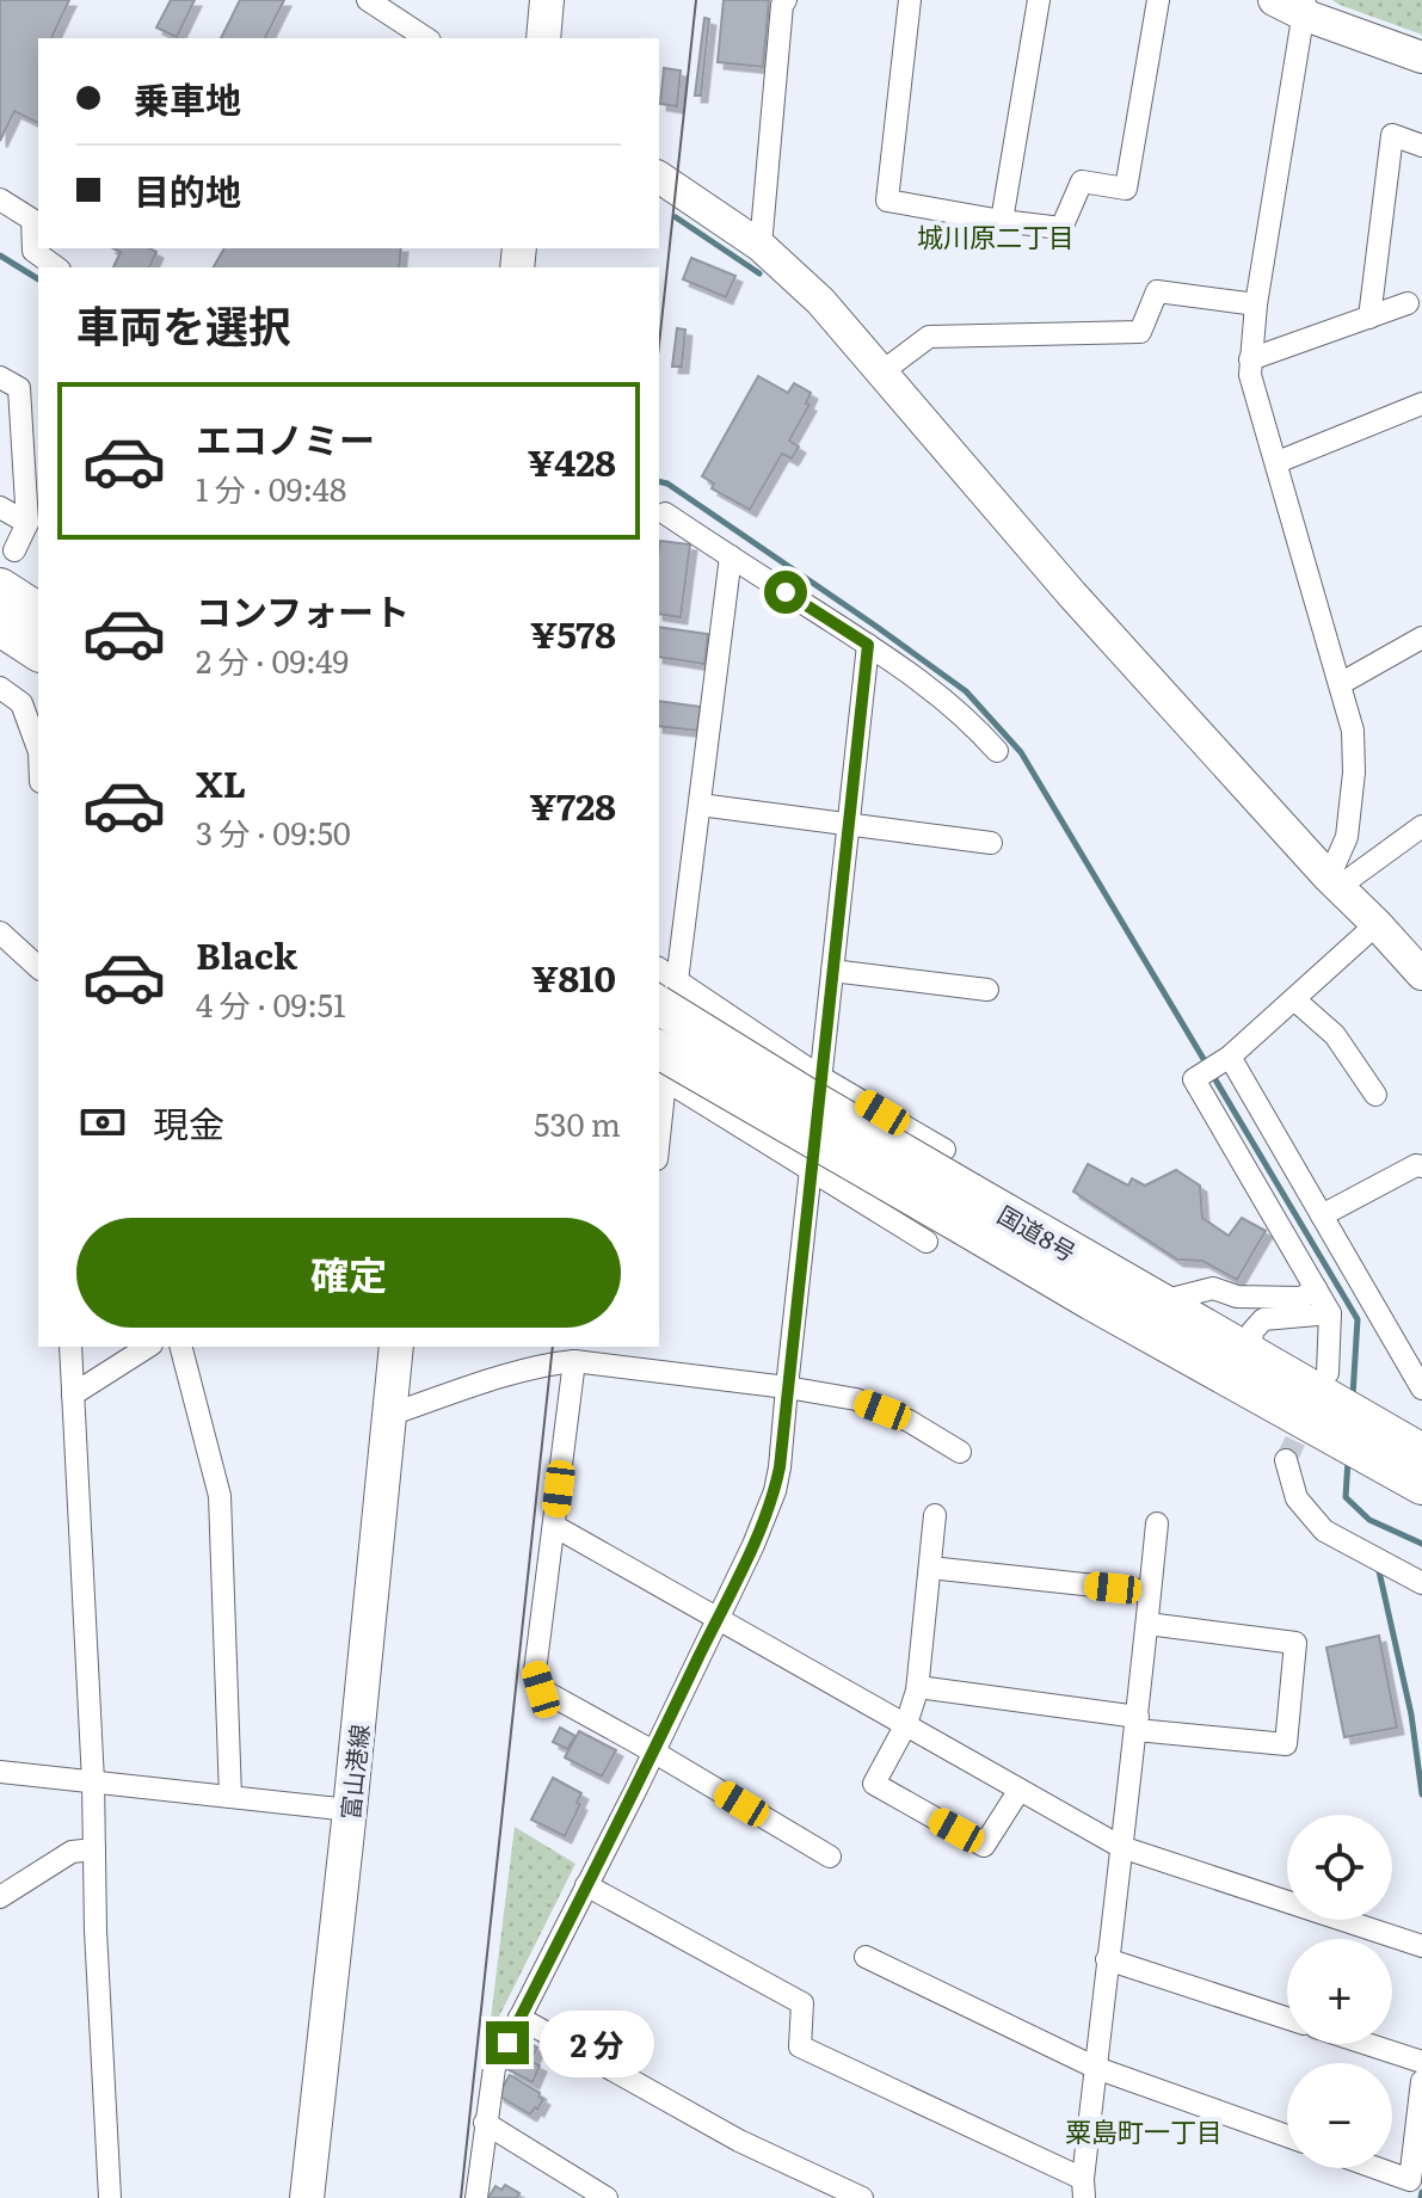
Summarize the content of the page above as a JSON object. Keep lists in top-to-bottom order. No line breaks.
{"streets":{"highway":["国道8号"],"main road":["富山港線"]},"districts":["城川原二丁目","粟島町一丁目"],"page":{"banner":["乗車地","目的地"],"heading":"車両を選択","list":[{"name":"エコノミー","note":"1 分 · 09:48","value":"¥428"},{"name":"コンフォート","note":"2 分 · 09:49","value":"¥578"},{"name":"XL","note":"3 分 · 09:50","value":"¥728"},{"name":"Black","note":"4 分 · 09:51","value":"¥810"}],"pay":["現金","530 m"],"buttons":"確定","map_buttons":["+","−"],"bubble":"2 分"}}
